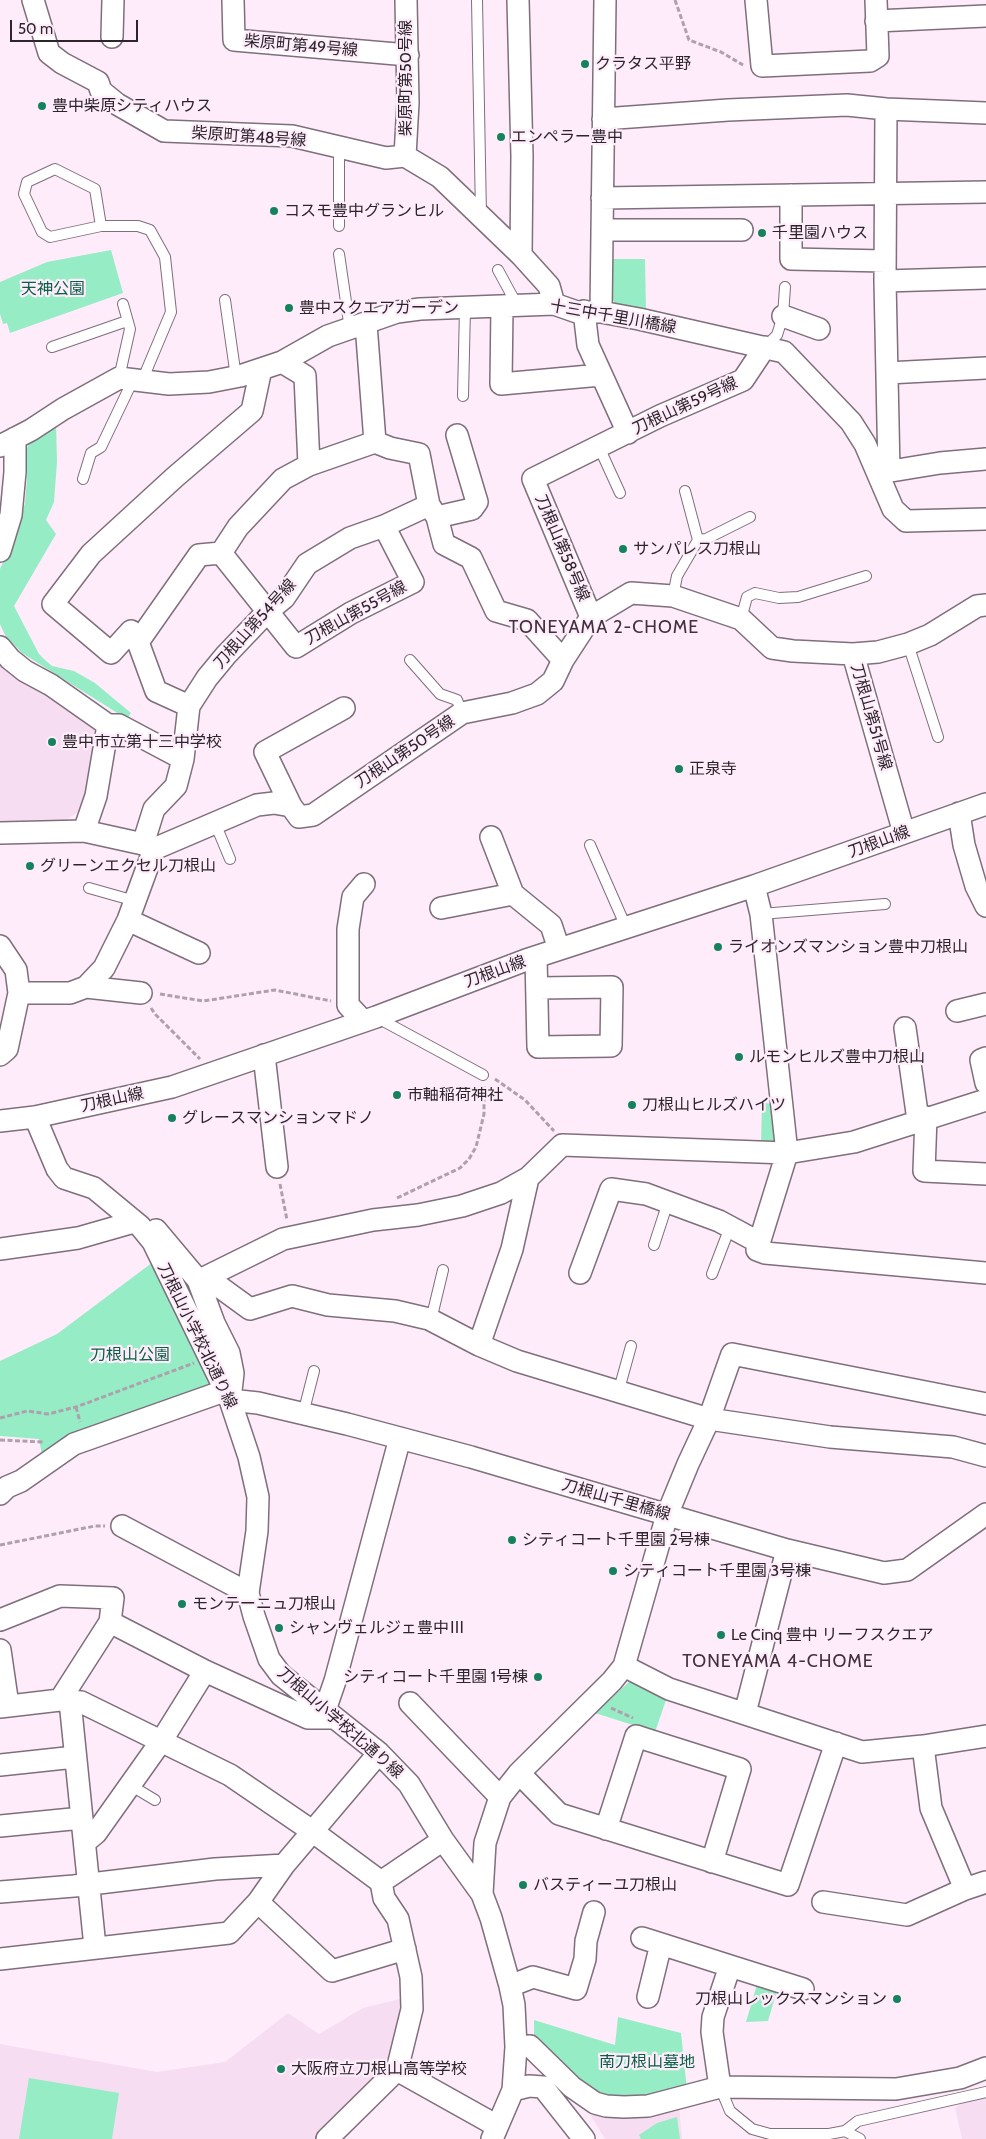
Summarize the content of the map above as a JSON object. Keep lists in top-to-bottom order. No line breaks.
{"streets":{"street":["柴原町第49号線","柴原町第50号線","柴原町第48号線","十三中千里川橋線","刀根山第59号線","刀根山第58号線","刀根山第55号線","刀根山第54号線","刀根山第51号線","刀根山第50号線","刀根山線","刀根山小学校北通り線","刀根山千里橋線"]},"crossings":[["柴原町第49号線","柴原町第50号線"],["柴原町第50号線","柴原町第48号線"],["十三中千里川橋線","刀根山第59号線"],["刀根山第59号線","刀根山第58号線"],["刀根山第58号線","刀根山第50号線"],["刀根山第55号線","刀根山第54号線"],["刀根山第51号線","刀根山第50号線"],["刀根山第51号線","刀根山線"],["刀根山線","刀根山小学校北通り線"],["刀根山小学校北通り線","刀根山千里橋線"]],"districts":["TONEYAMA 2-CHOME","TONEYAMA 4-CHOME"],"parks":["天神公園","刀根山公園","南刀根山墓地"],"places":["クラタス平野","豊中柴原シティハウス","エンペラー豊中","コスモ豊中グランヒル","千里園ハウス","豊中スクエアガーデン","サンパレス刀根山","豊中市立第十三中学校","正泉寺","グリーンエクセル刀根山","ライオンズマンション豊中刀根山","ルモンヒルズ豊中刀根山","市軸稲荷神社","刀根山ヒルズハイツ","グレースマンションマドノ","シティコート千里園 2号棟","シティコート千里園 3号棟","モンテーニュ刀根山","シャンヴェルジェ豊中Ⅲ","Le Cinq 豊中 リーフスクエア","シティコート千里園 1号棟","バスティーユ刀根山","刀根山レックスマンション","大阪府立刀根山高等学校"],"scale_bar":"50 m"}
